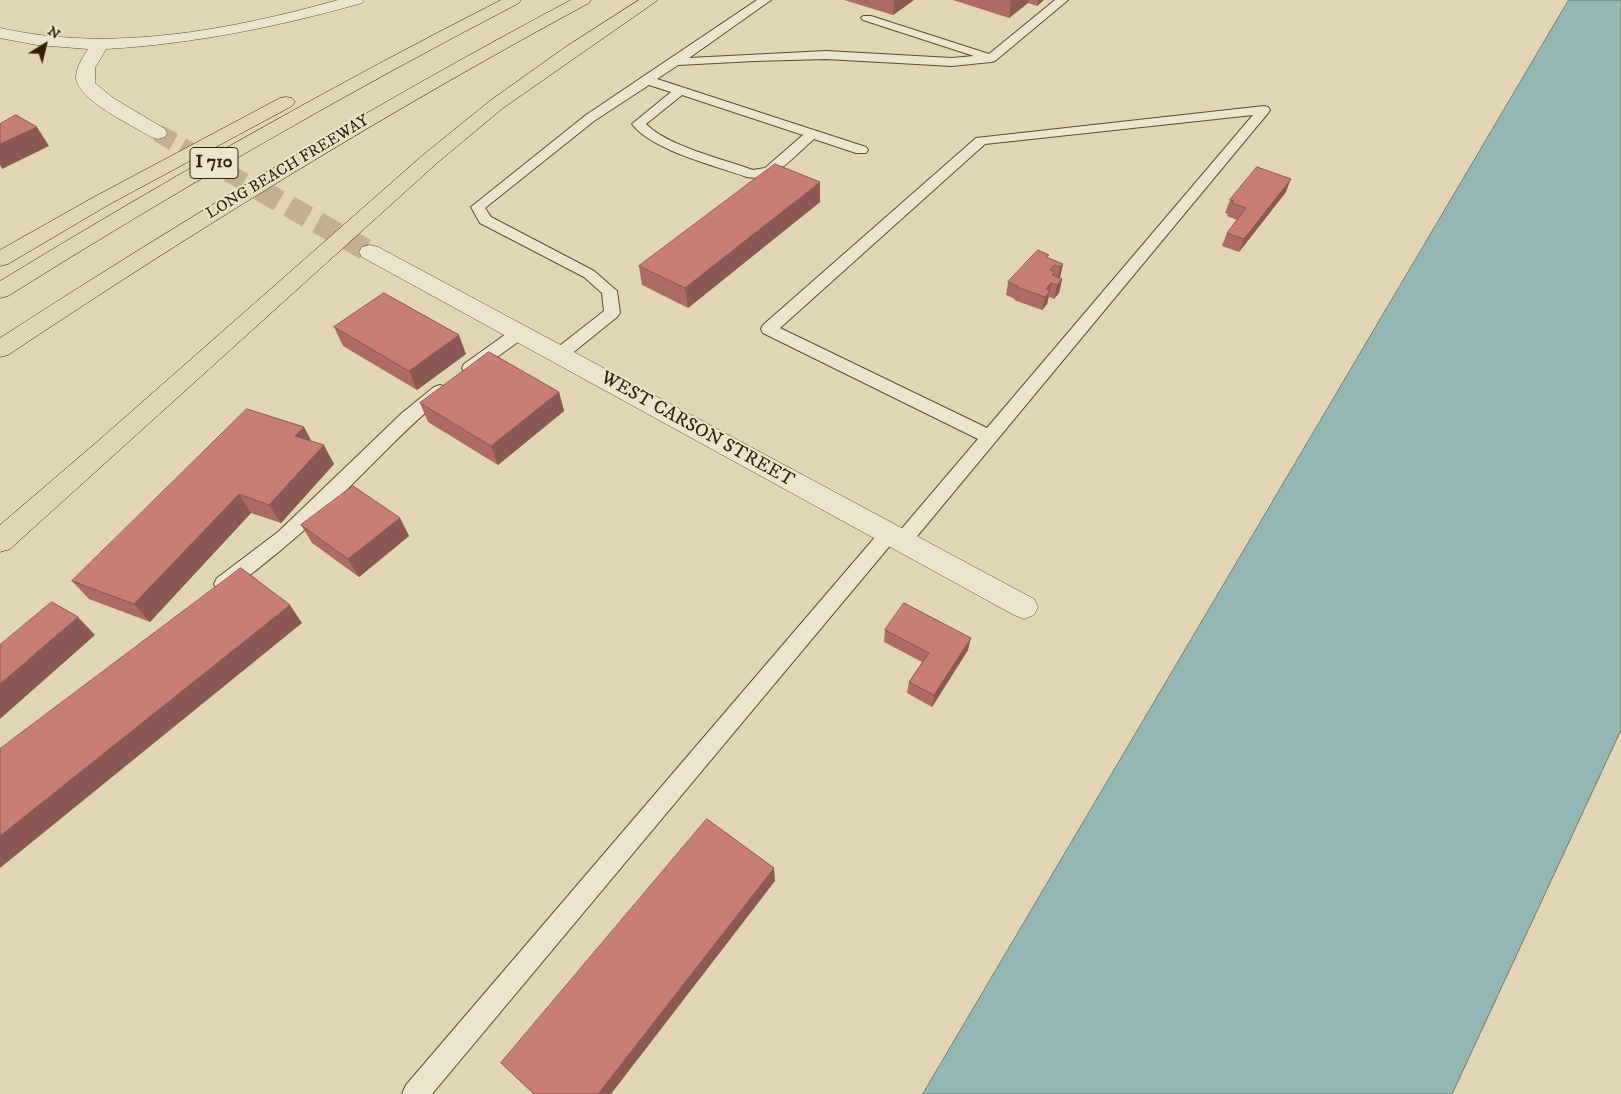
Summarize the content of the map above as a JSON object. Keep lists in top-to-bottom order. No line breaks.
{"streets":{"highway":["I 710","LONG BEACH FREEWAY"],"street":["WEST CARSON STREET"]},"north":"top right"}
